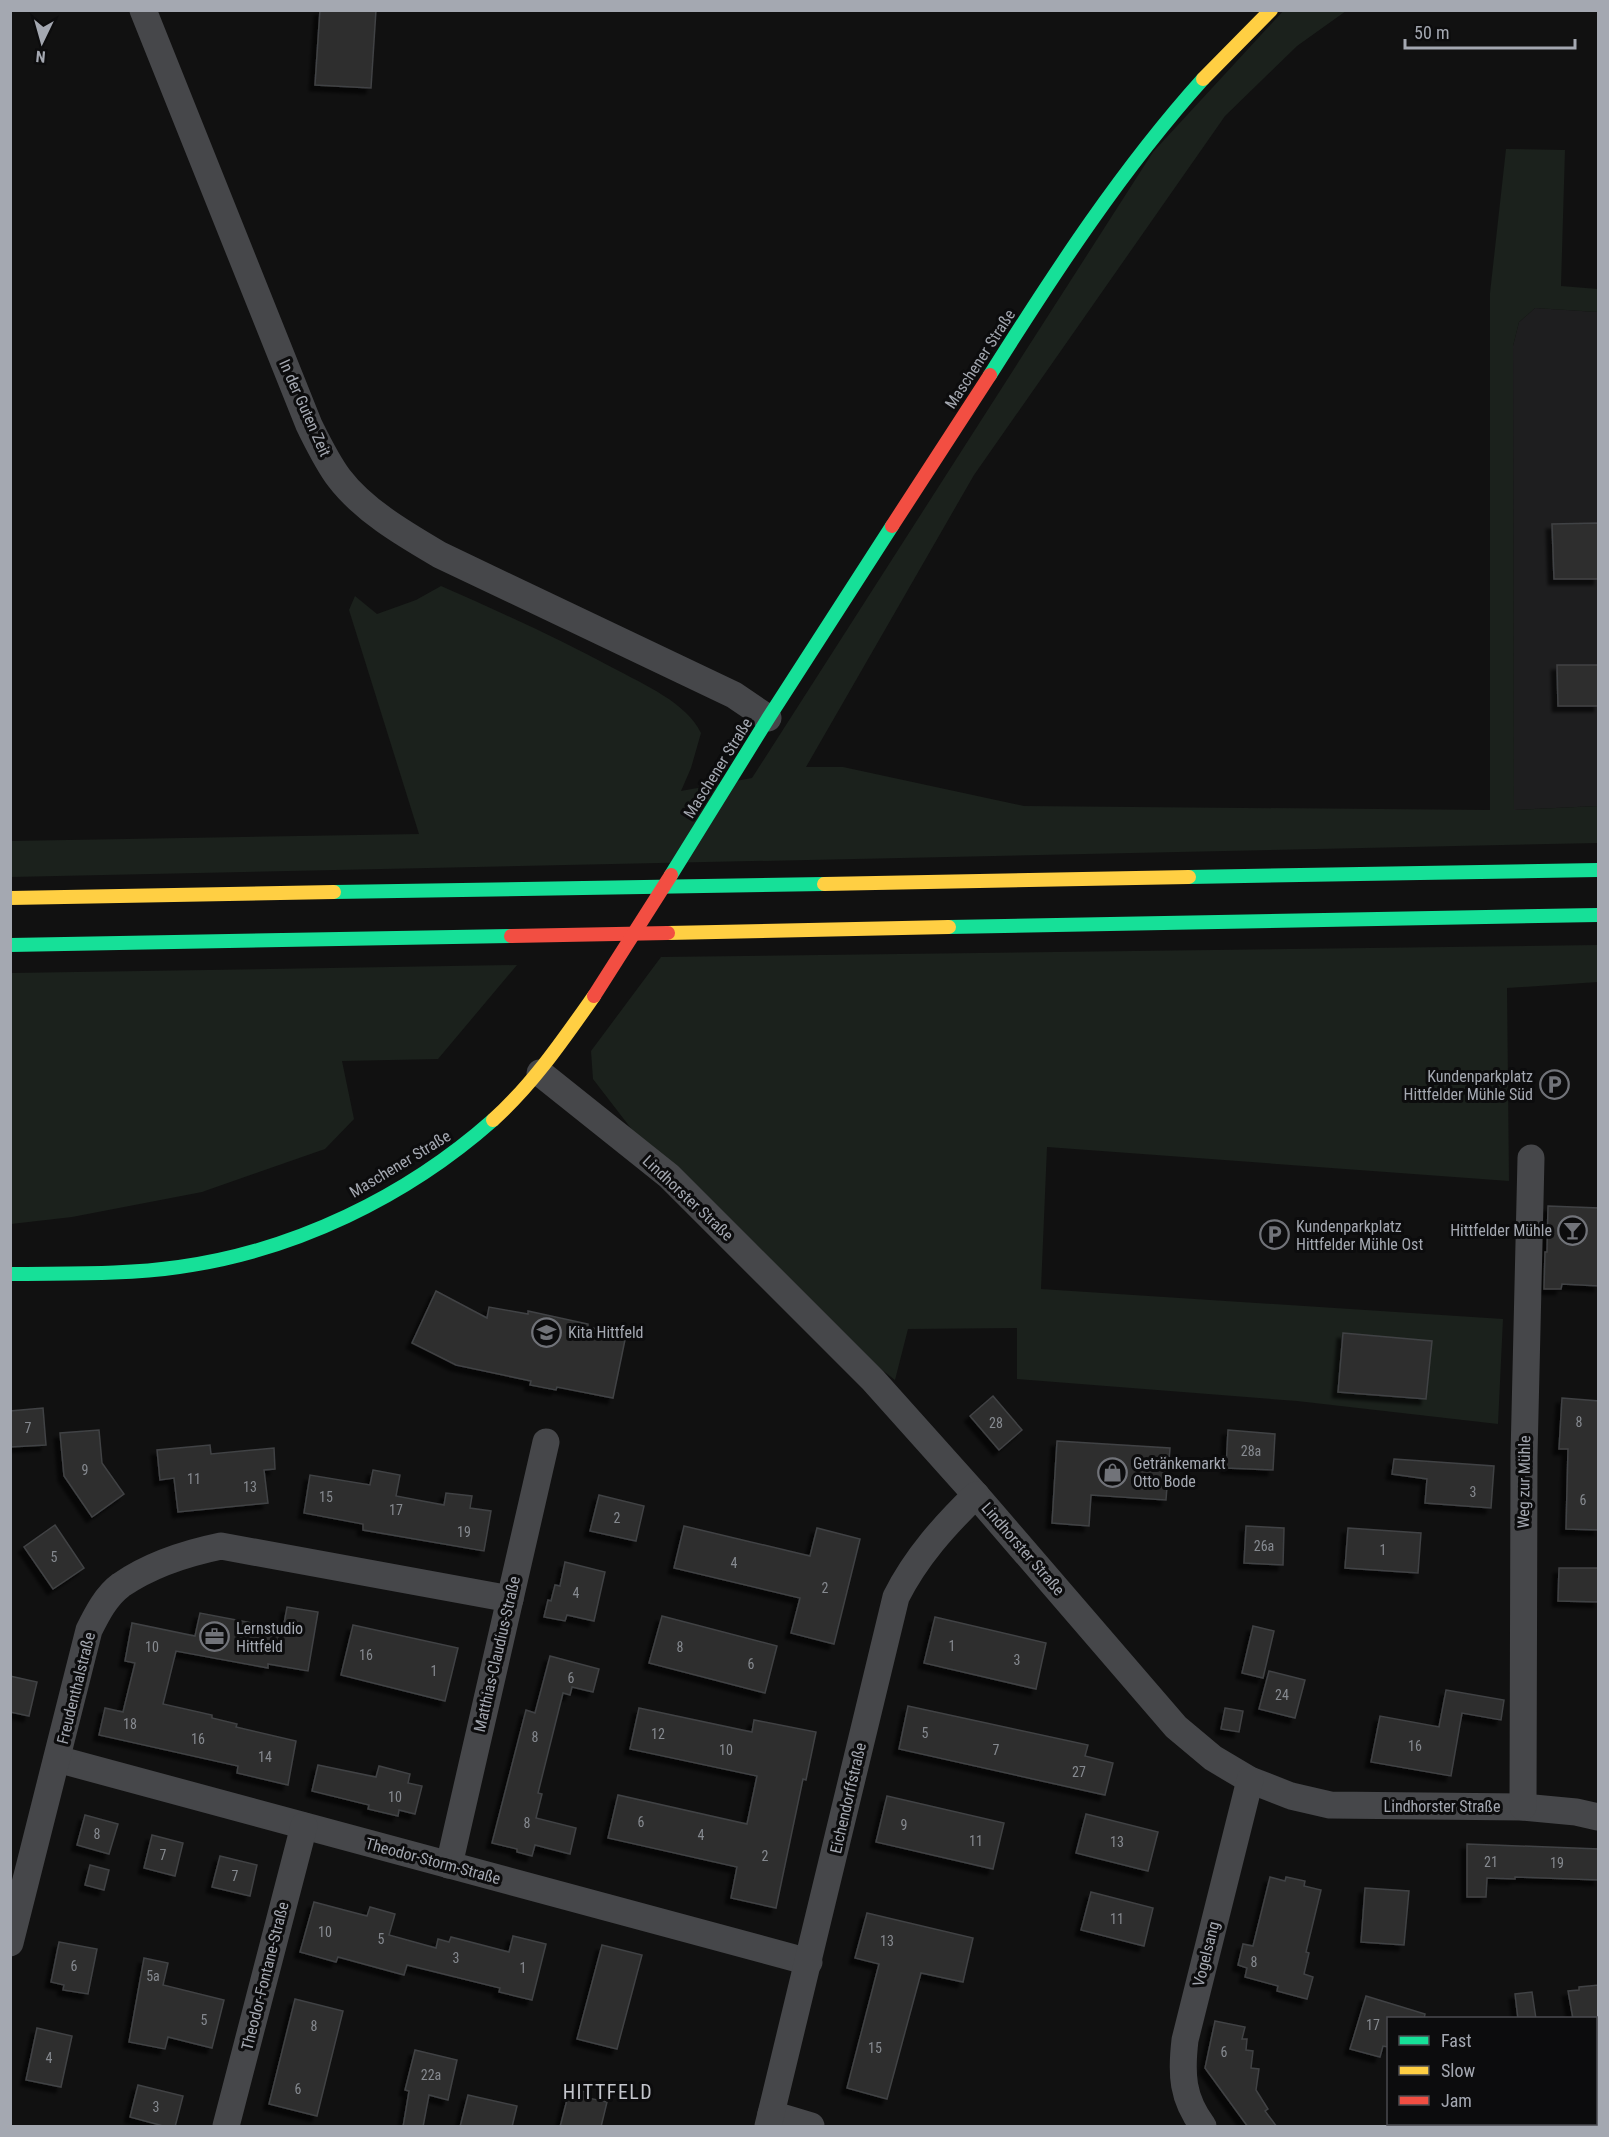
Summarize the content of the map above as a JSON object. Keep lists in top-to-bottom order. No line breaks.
{"streets":{"main road":["Maschener Straße"],"street":["In der Guten Zeit","Lindhorster Straße","Weg zur Mühle","Matthias-Claudius-Straße","Freudenthalstraße","Eichendorffstraße","Theodor-Storm-Straße","Vogelsang","Theodor-Fontane-Straße"]},"crossings":[["Maschener Straße","In der Guten Zeit"],["Maschener Straße","Lindhorster Straße"],["Lindhorster Straße","Weg zur Mühle"],["Lindhorster Straße","Eichendorffstraße"],["Lindhorster Straße","Vogelsang"],["Matthias-Claudius-Straße","Freudenthalstraße"],["Matthias-Claudius-Straße","Theodor-Storm-Straße"],["Freudenthalstraße","Theodor-Storm-Straße"],["Eichendorffstraße","Theodor-Storm-Straße"],["Theodor-Storm-Straße","Theodor-Fontane-Straße"]],"districts":["HITTFELD"],"places":{"parking":["Kundenparkplatz Hittfelder Mühle Süd","Kundenparkplatz Hittfelder Mühle Ost"],"bar":["Hittfelder Mühle"],"school or university":["Kita Hittfeld"],"shop":["Getränkemarkt Otto Bode"],"office":["Lernstudio Hittfeld"]},"house_numbers":["8","28","7","28a","9","11","13","3","15","6","17","2","19","26a","1","5","4","2","4","1","10","8","16","3","6","1","6","24","18","5","12","8","16","16","10","7","14","27","10","6","8","9","8","4","11","13","7","2","21","19","7","11","10","5","13","3","8","6","1","5a","5","17","8","15","6","4","22a","6","3"],"legend":["Fast","Slow","Jam"],"scale_bar":"50 m","north":"bottom"}
